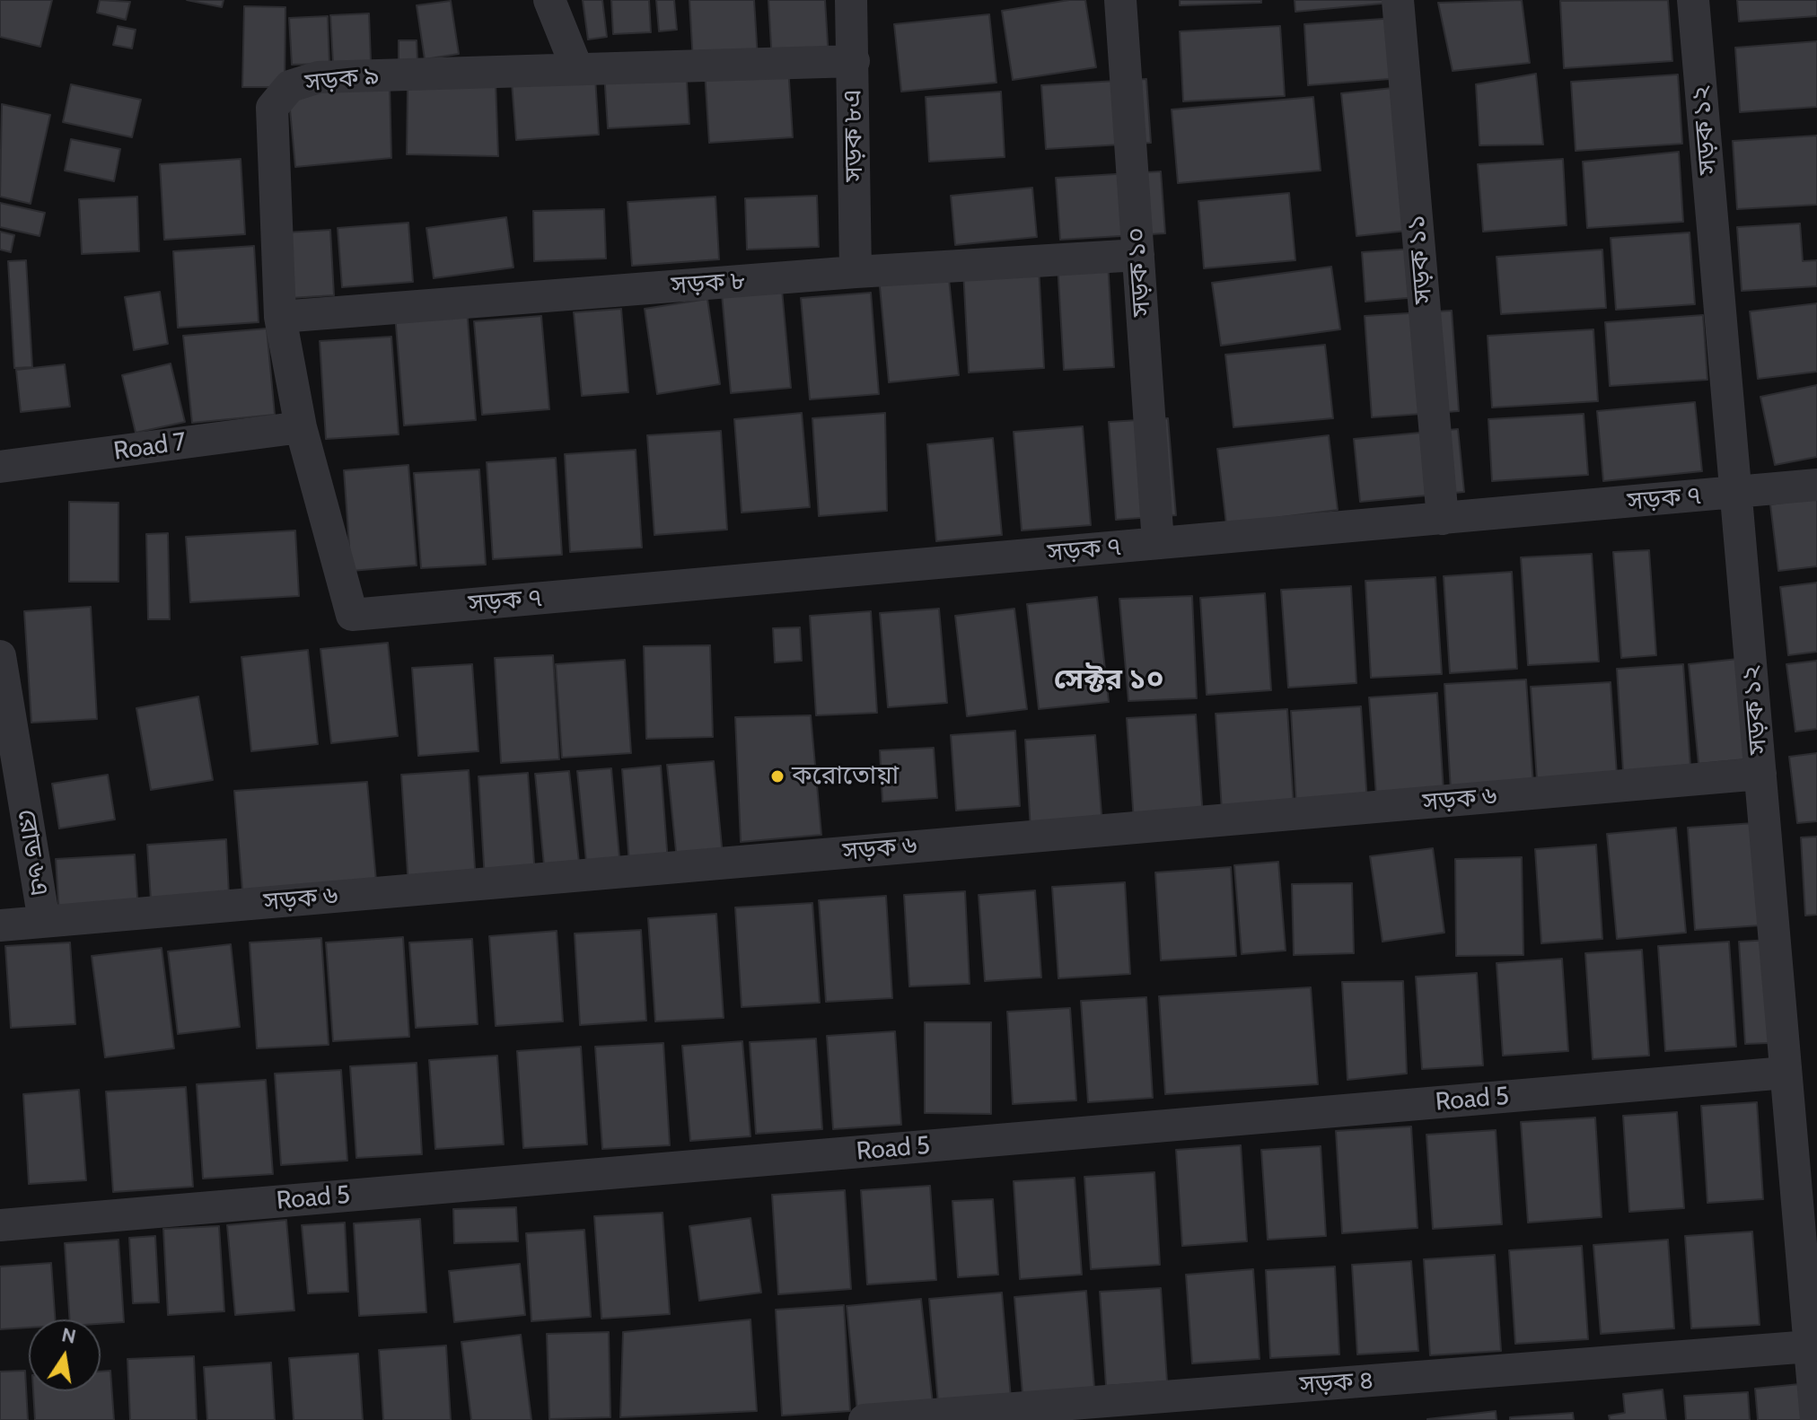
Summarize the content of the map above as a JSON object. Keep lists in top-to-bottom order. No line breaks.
{"streets":{"street":["সড়ক ৯","সড়ক ১২","সড়ক ৮এ","সড়ক ১১","সড়ক ১০","সড়ক ৮","Road 7","সড়ক ৭","সড়ক ৬","রোড ৬এ","Road 5","সড়ক ৪"]},"crossings":[["সড়ক ৯","সড়ক ৮এ"],["সড়ক ৯","সড়ক ৮"],["সড়ক ৯","Road 7"],["সড়ক ৯","সড়ক ৭"],["সড়ক ১২","সড়ক ৭"],["সড়ক ১২","সড়ক ৬"],["সড়ক ১২","Road 5"],["সড়ক ১২","সড়ক ৪"],["সড়ক ৮এ","সড়ক ৮"],["সড়ক ১১","সড়ক ৭"],["সড়ক ১০","সড়ক ৮"],["সড়ক ১০","সড়ক ৭"],["সড়ক ৬","রোড ৬এ"]],"districts":["সেক্টর ১০"],"places":["করোতোয়া"],"north":"top"}
